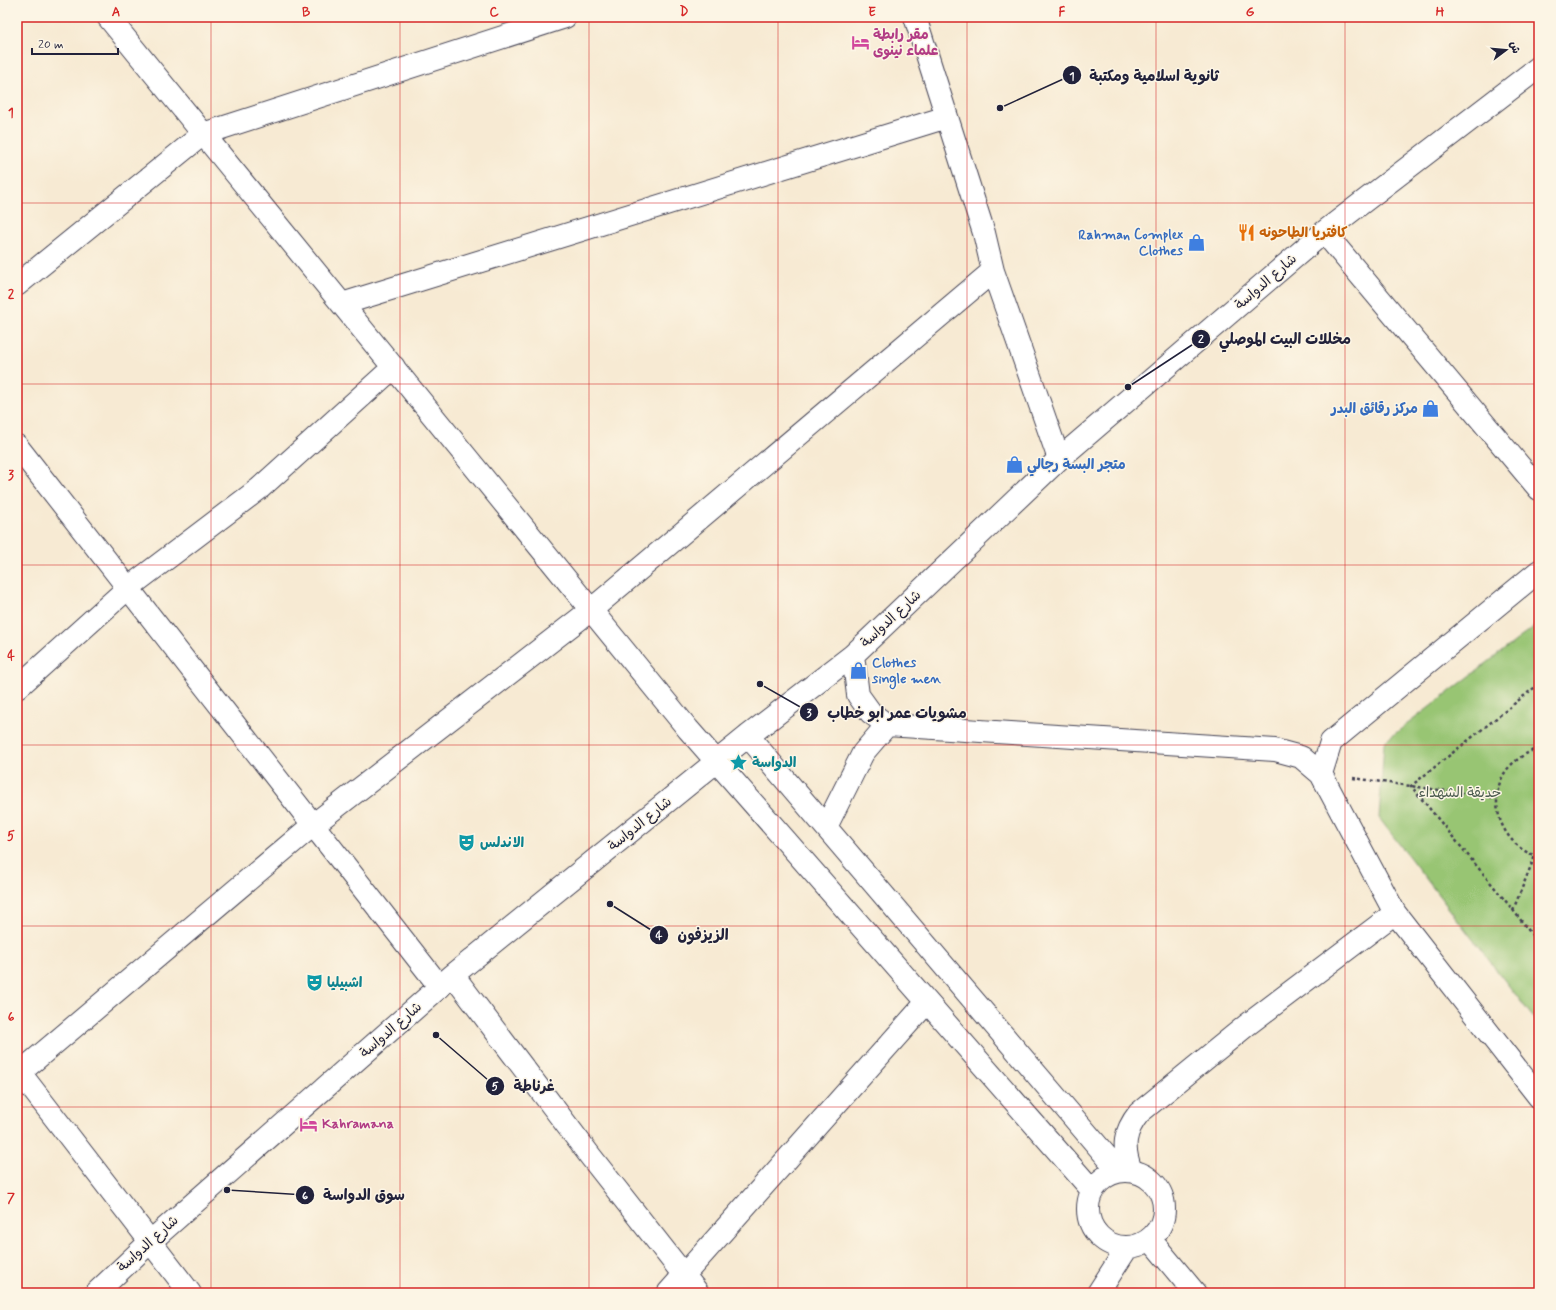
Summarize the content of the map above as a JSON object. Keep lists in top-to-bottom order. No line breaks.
{"streets":{"street":["شارع الدواسة"]},"parks":["حديقة الشهداء"],"places":{"hotel":["مقر رابطة علماء نينوى","Kahramana"],"other":["ثانوية اسلامية ومكتبة","مخللات البيت الموصلي","مشويات عمر ابو خطاب","الزيزفون","غرناطة","سوق الدواسة"],"restaurant":["كافتريا الطاحونه"],"shop":["Rahman Complex Clothes","مركز رقائق البدر","متجر البسة رجالي","Clothes single men"],"place":["الدواسة"],"theatre":["الاندلس","اشبيليا"]},"scale_bar":"20 m","north":"right","grid":{"columns":["A","B","C","D","E","F","G","H"],"rows":["1","2","3","4","5","6","7"]}}
